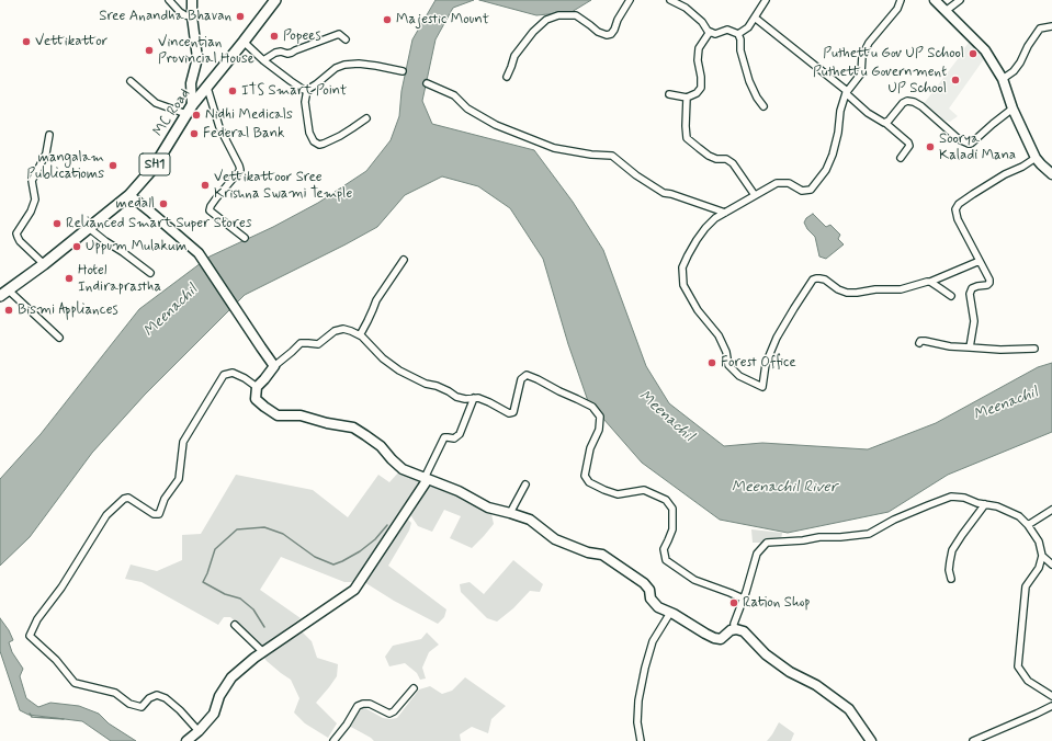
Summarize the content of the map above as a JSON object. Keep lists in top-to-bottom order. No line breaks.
{"streets":{"main road":["MC Road","SH1"]},"water":["Meenachil","Meenachil River"],"places":["Sree Anandha Bhavan","Majestic Mount","Popees","Vettikattor","Vincentian Provincial House","Puthettu Gov UP School","Puthettu Government UP School","ITS Smart Point","Nidhi Medicals","Federal Bank","Soorya Kaladi Mana","mangalam Publicatioms","Vettikattoor Sree Krishna Swami Temple","medall","Relianced Smart Super Stores","Uppum Mulakum","Hotel Indiraprastha","Bismi Appliances","Forest Office","Ration Shop"]}
